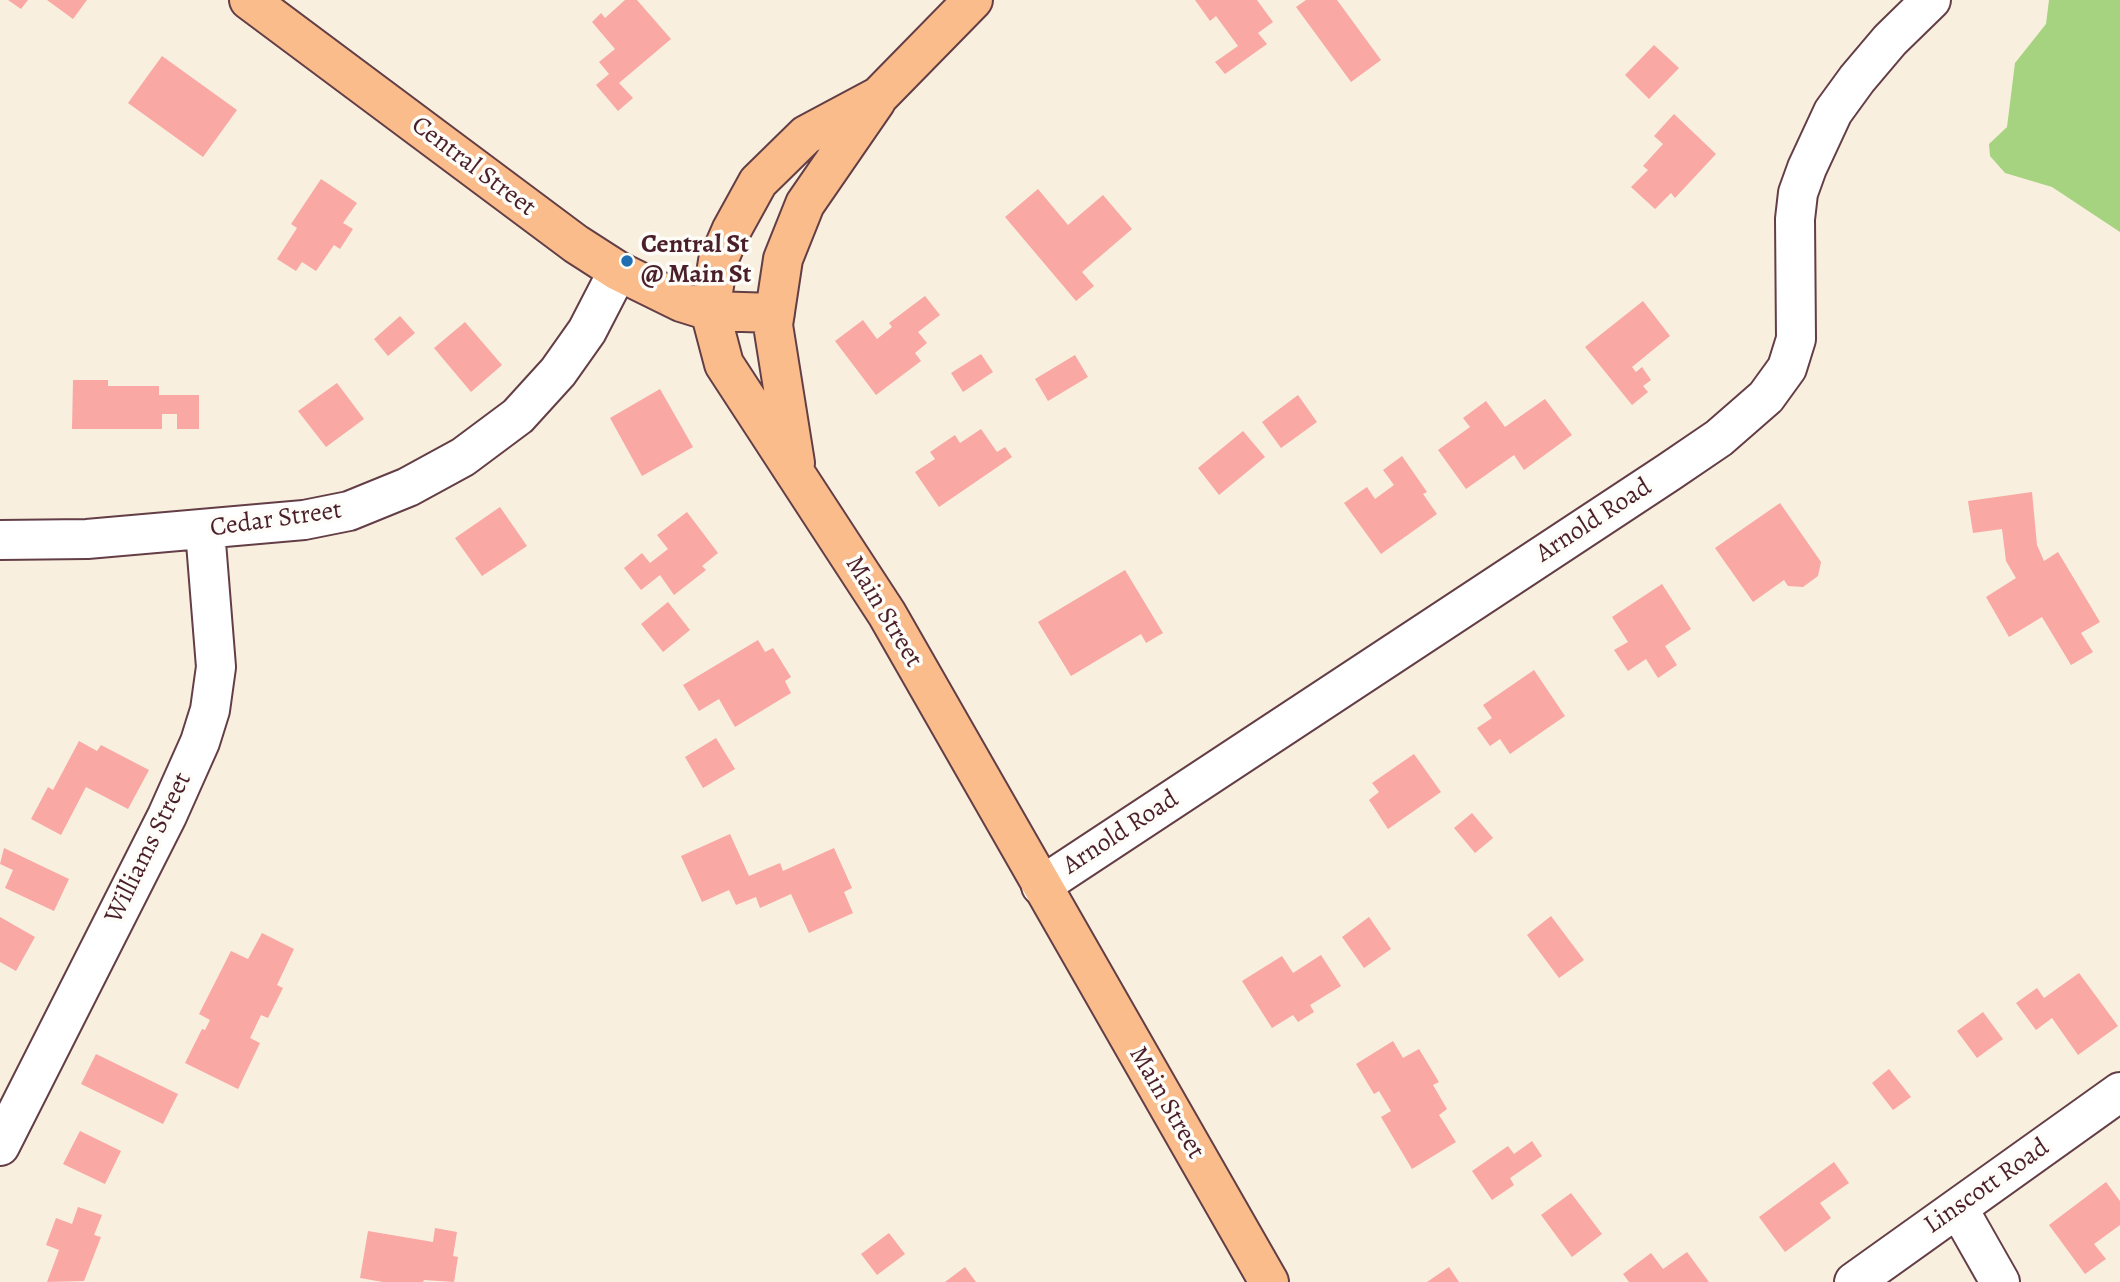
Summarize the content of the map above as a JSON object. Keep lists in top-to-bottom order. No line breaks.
{"streets":{"main road":["Central Street","Main Street"],"street":["Cedar Street","Arnold Road","Williams Street","Linscott Road"]},"crossings":[["Central Street","Cedar Street"],["Central Street","Main Street"],["Cedar Street","Williams Street"],["Arnold Road","Main Street"]],"places":["Central St @ Main St"]}
